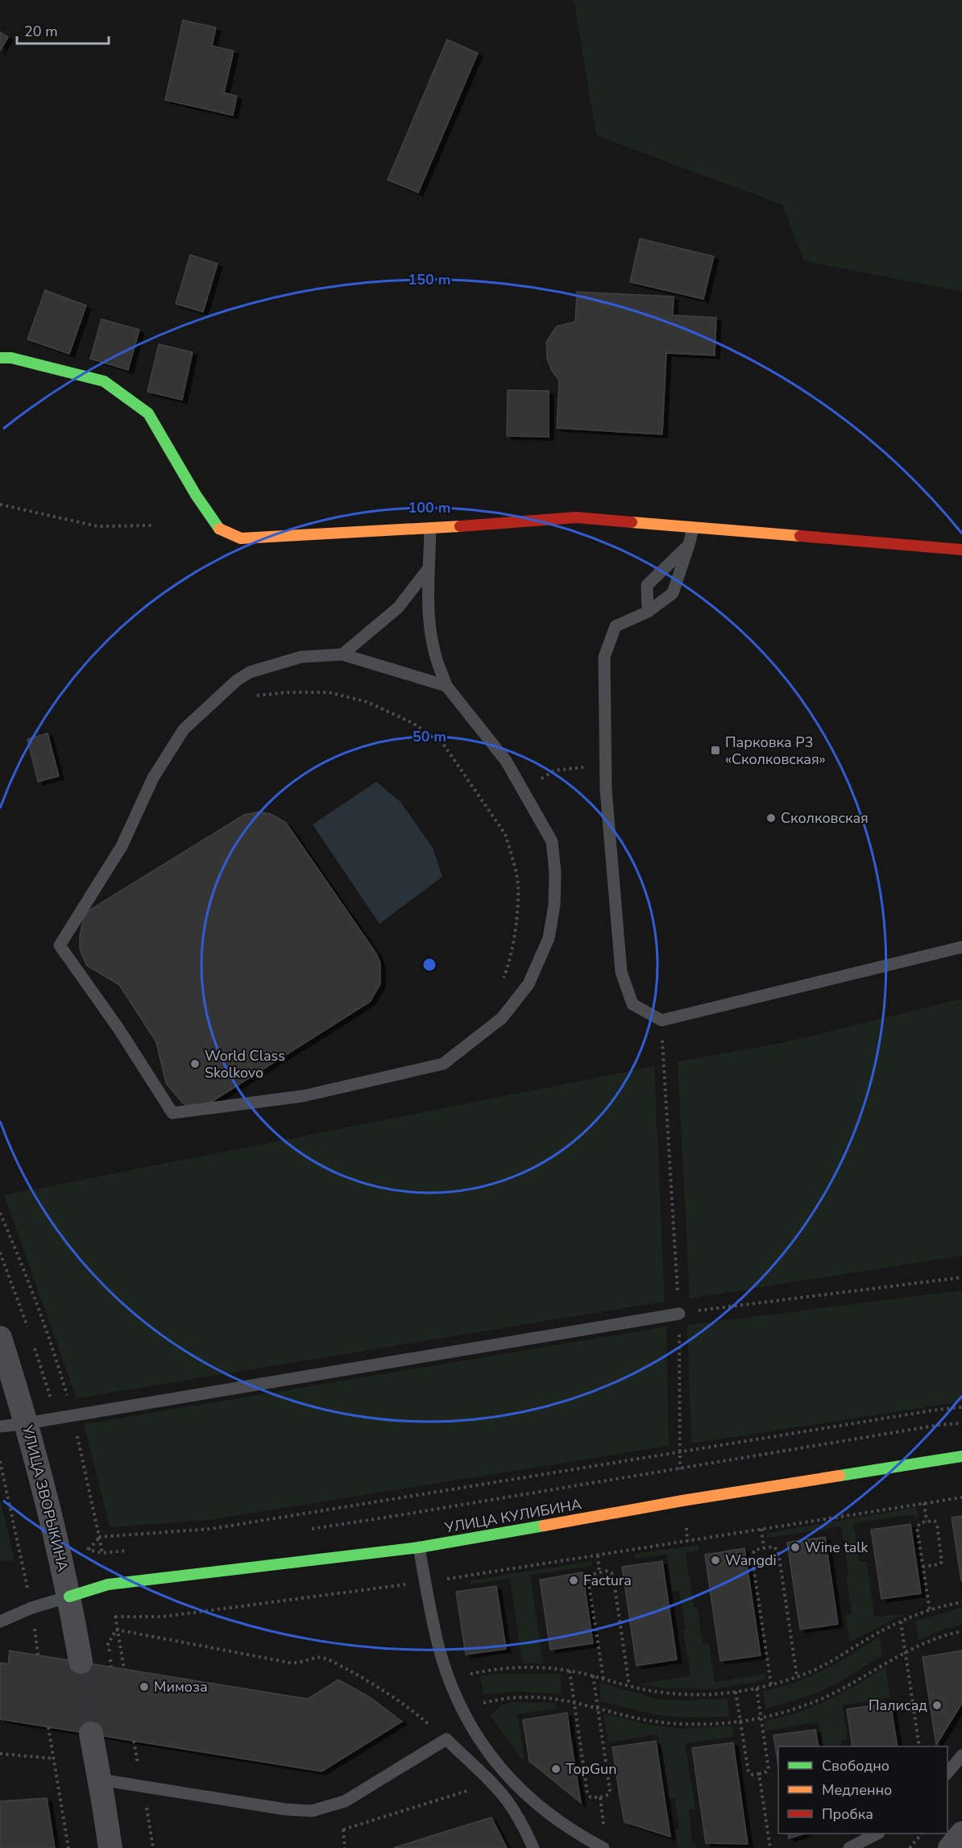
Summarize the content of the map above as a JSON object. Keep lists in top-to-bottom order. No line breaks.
{"streets":{"street":["УЛИЦА ЗВОРЫКИНА","УЛИЦА КУЛИБИНА"]},"crossings":[["УЛИЦА ЗВОРЫКИНА","УЛИЦА КУЛИБИНА"]],"places":{"transit":["Парковка P3 «Сколковская»"],"other":["Сколковская","World Class Skolkovo","Wine talk","Wangdi","Factura","Мимоза","Палисад","TopGun"]},"legend":["Свободно","Медленно","Пробка"],"scale_bar":"20 m","rings":["150 m","100 m","50 m"]}
